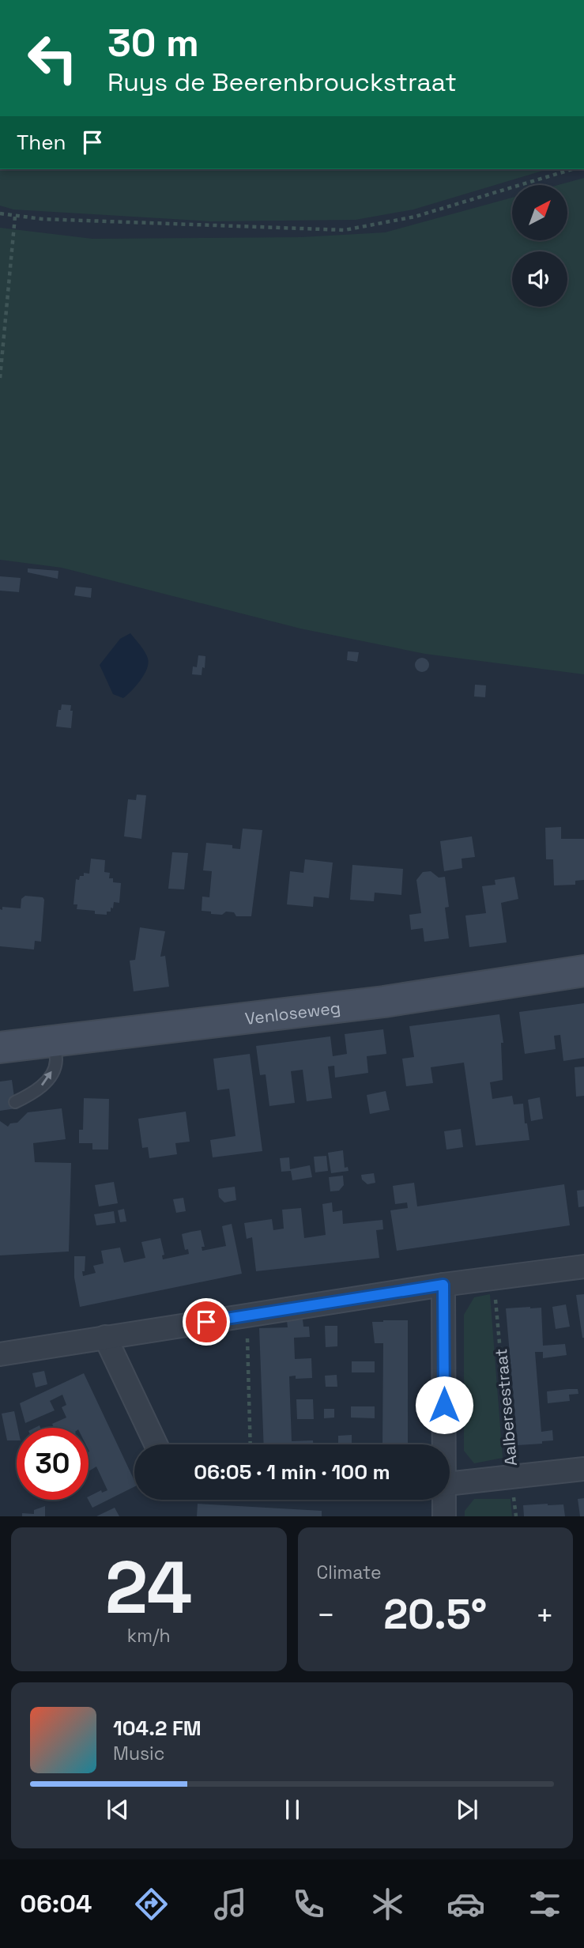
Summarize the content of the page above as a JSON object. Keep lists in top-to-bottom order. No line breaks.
{"streets":{"main road":["Venloseweg"],"path":["Aalbersestraat"]},"north":"top right","page":{"turn":["30 m","Ruys de Beerenbrouckstraat"],"then":"Then","limit":"30","trip":"06:05 · 1 min · 100 m","tile":[["24","km/h"],"Climate"],"heat":["−","20.5°","+"],"song":["104.2 FM","Music"],"tabs":"06:04"}}
